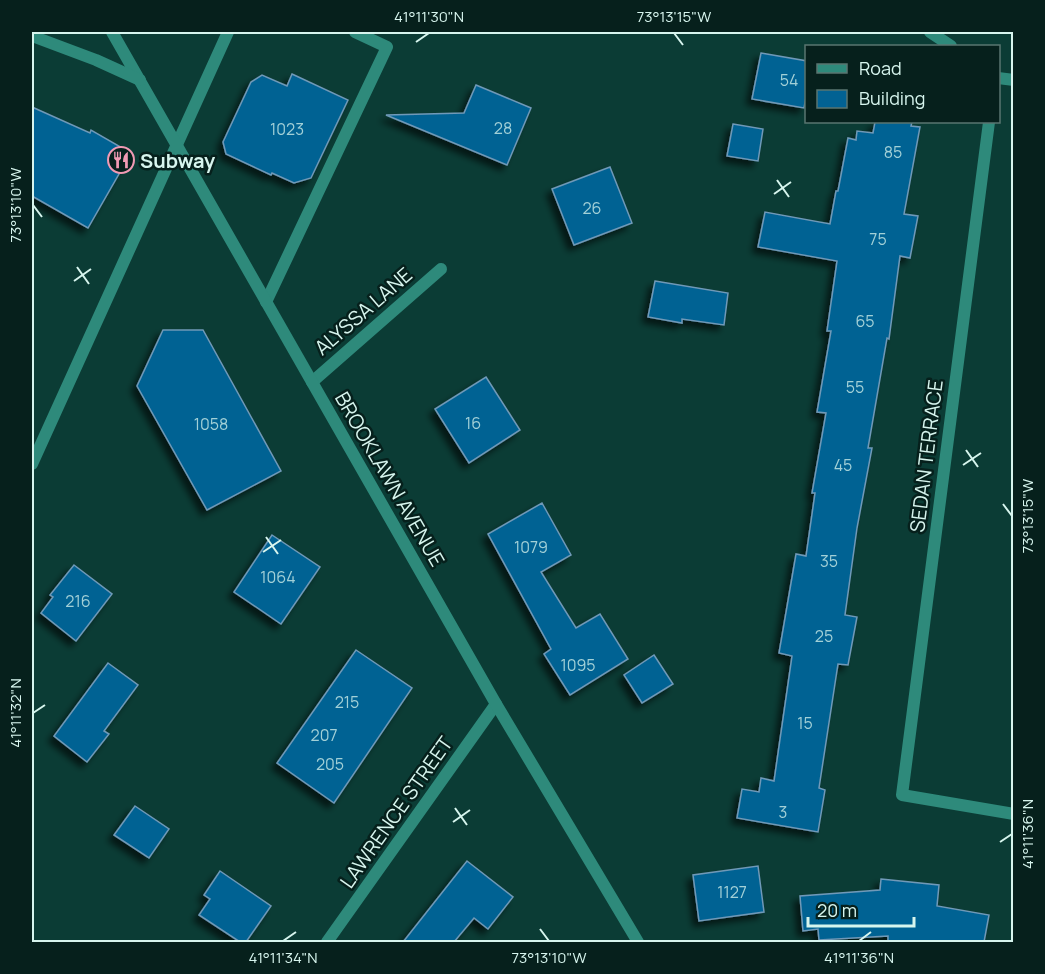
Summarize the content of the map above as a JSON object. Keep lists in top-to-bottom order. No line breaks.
{"streets":{"street":["ALYSSA LANE","SEDAN TERRACE","BROOKLAWN AVENUE","LAWRENCE STREET"]},"crossings":[["ALYSSA LANE","BROOKLAWN AVENUE"],["BROOKLAWN AVENUE","LAWRENCE STREET"]],"places":{"restaurant":["Subway"]},"house_numbers":["54","28","1023","85","26","75","65","55","16","1058","45","1079","35","1064","216","25","1095","215","15","207","205","3","1127"],"legend":["Road","Building"],"scale_bar":"20 m","coordinates":["41°11'30\"N","73°13'15\"W","73°13'10\"W","41°11'32\"N","41°11'36\"N","41°11'34\"N"]}
